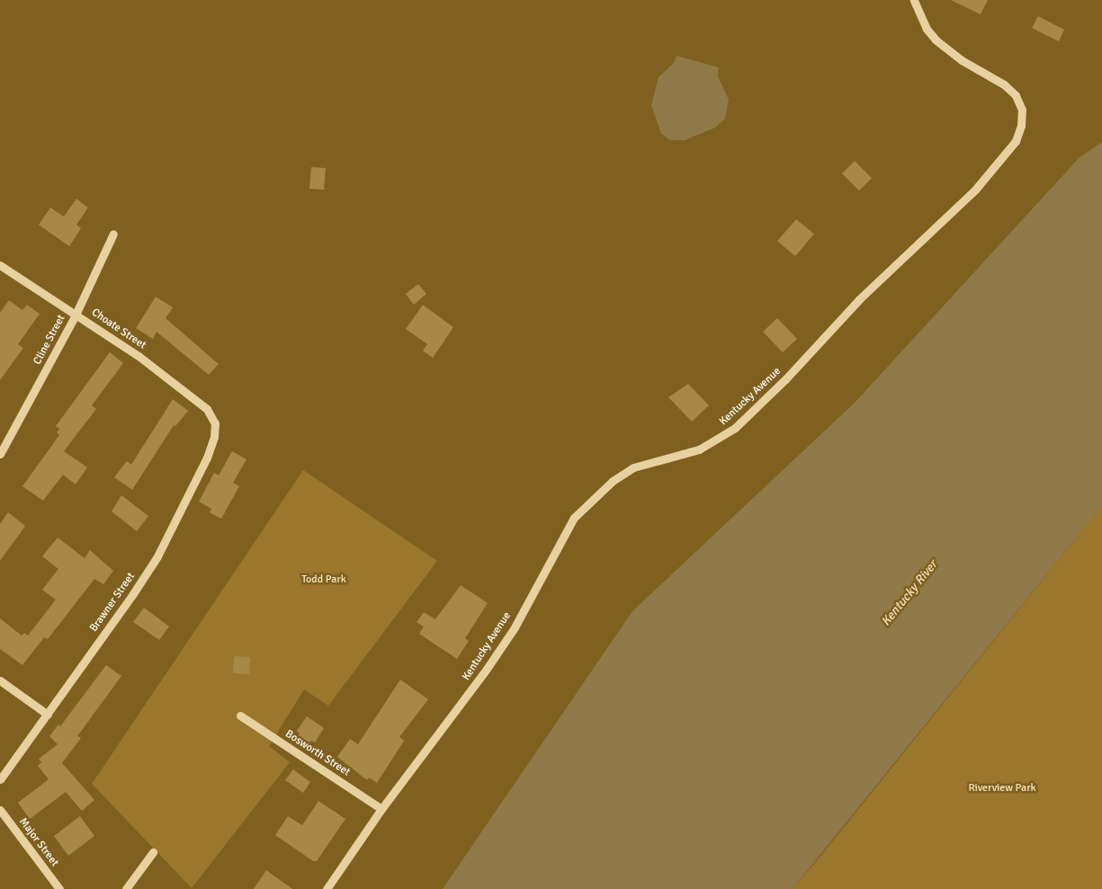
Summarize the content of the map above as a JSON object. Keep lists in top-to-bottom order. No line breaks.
{"streets":{"street":["Choate Street","Cline Street","Kentucky Avenue","Brawner Street","Bosworth Street","Major Street"]},"crossings":[["Choate Street","Cline Street"],["Choate Street","Brawner Street"],["Kentucky Avenue","Bosworth Street"]],"water":["Kentucky River"],"parks":["Todd Park","Riverview Park"]}
